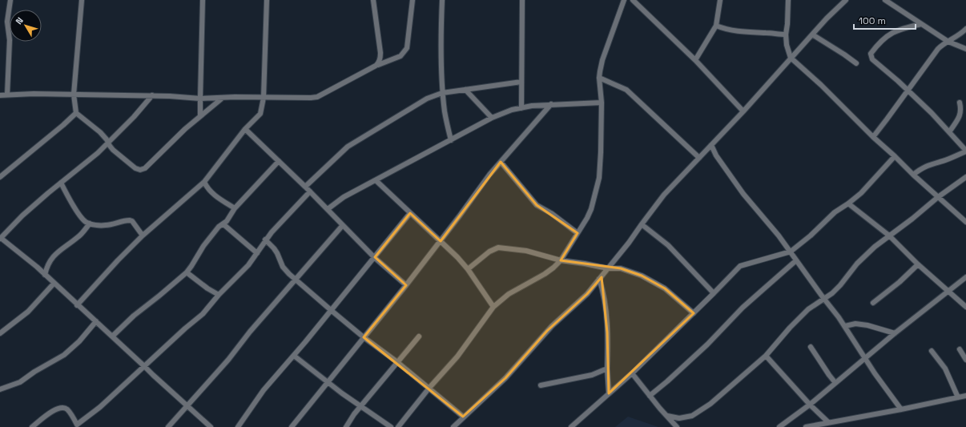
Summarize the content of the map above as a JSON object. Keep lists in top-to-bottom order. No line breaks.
{"scale_bar":"100 m","north":"top left"}
